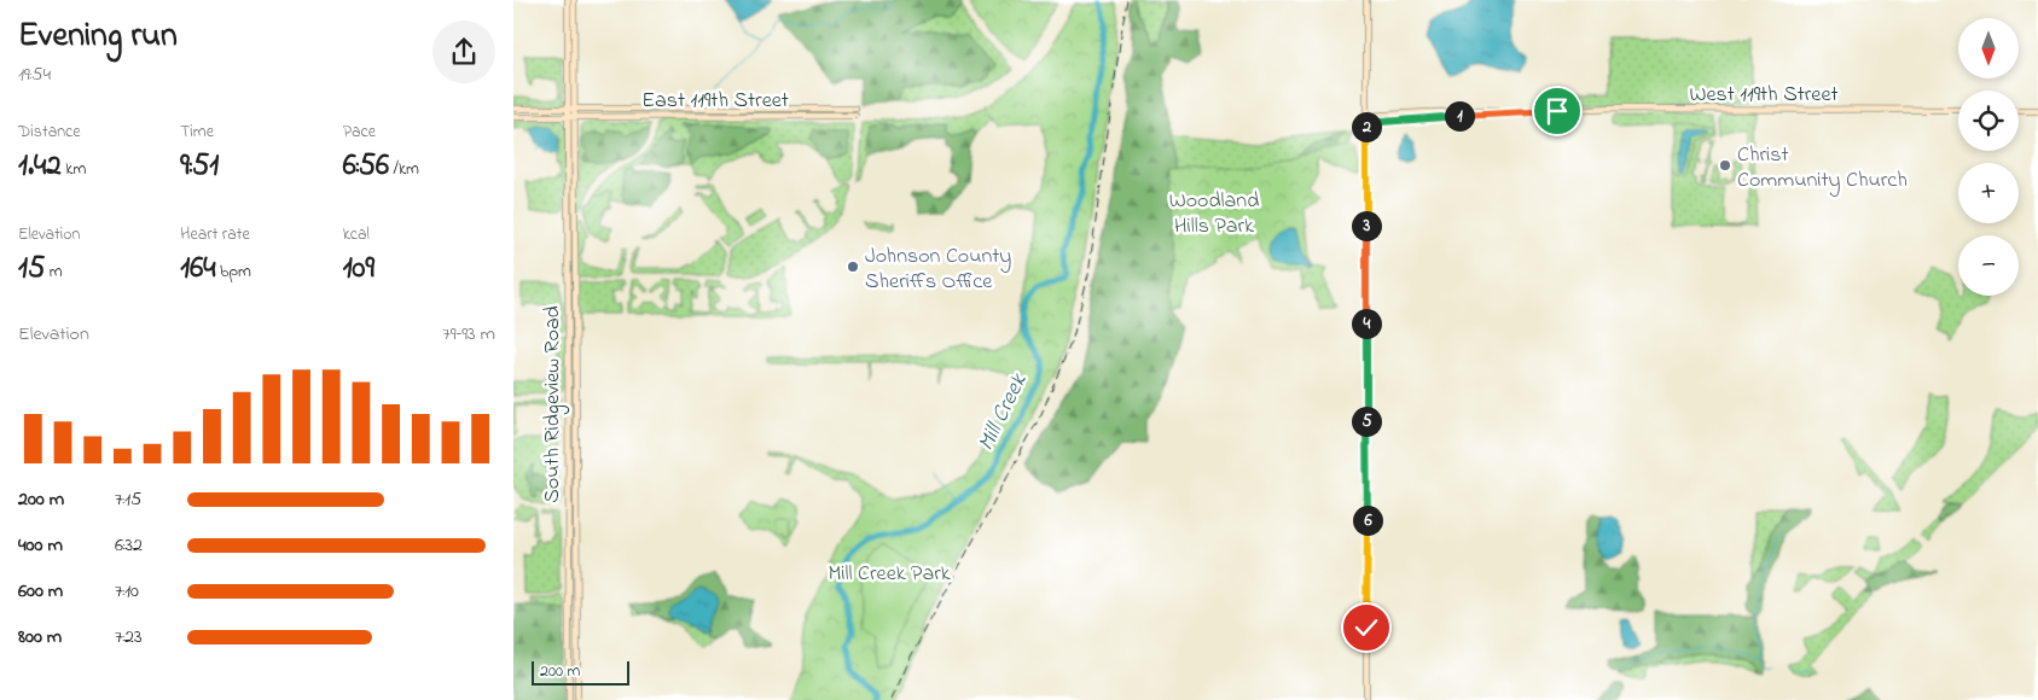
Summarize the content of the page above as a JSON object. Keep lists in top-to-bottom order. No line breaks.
{"streets":{"main road":["West 119th Street","East 119th Street","South Ridgeview Road"]},"crossings":[["East 119th Street","South Ridgeview Road"]],"water":["Mill Creek"],"parks":["Woodland Hills Park","Mill Creek Park"],"places":["Christ Community Church","Johnson County Sheriffs Office"],"scale_bar":"200 m","north":"bottom","page":{"heading":["Evening run","19:54"],"map_buttons":["+","−"],"pins":["1","2","3","4","5","6"],"stats":[["Distance","1.42 km"],["Time","9:51"],["Pace","6:56 /km"],["Elevation","15 m"],["Heart rate","164 bpm"],["kcal","109"]],"chart":["Elevation","79–93 m"],"list":[{"name":"200 m","note":"7:15"},{"name":"400 m","note":"6:32"},{"name":"600 m","note":"7:10"},{"name":"800 m","note":"7:23"}],"scale":"200 m"}}
